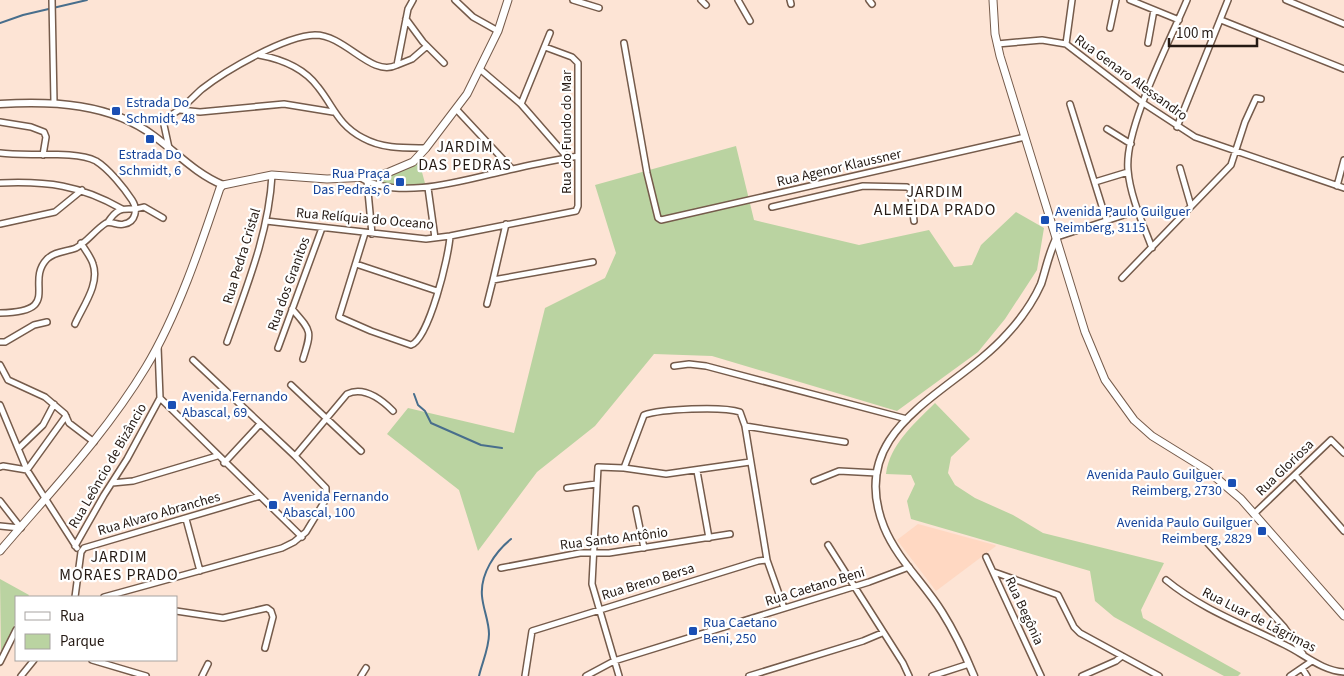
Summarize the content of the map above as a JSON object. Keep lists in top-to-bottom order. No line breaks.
{"streets":{"street":["Rua Genaro Alessandro","Rua do Fundo do Mar","Rua Agenor Klaussner","Rua Relíquia do Oceano","Rua Pedra Cristal","Rua dos Granitos","Rua Leôncio de Bizâncio","Rua Gloriosa","Rua Alvaro Abranches","Rua Santo Antônio","Rua Breno Bersa","Rua Caetano Beni","Rua Begônia","Rua Luar de Lágrimas"]},"crossings":[["Rua do Fundo do Mar","Rua Relíquia do Oceano"],["Rua Relíquia do Oceano","Rua Pedra Cristal"],["Rua Relíquia do Oceano","Rua dos Granitos"]],"districts":["JARDIM DAS PEDRAS","JARDIM ALMEIDA PRADO","JARDIM MORAES PRADO"],"places":{"transit":["Estrada Do Schmidt, 48","Estrada Do Schmidt, 6","Rua Praça Das Pedras, 6","Avenida Paulo Guilguer Reimberg, 3115","Avenida Fernando Abascal, 69","Avenida Paulo Guilguer Reimberg, 2730","Avenida Fernando Abascal, 100","Avenida Paulo Guilguer Reimberg, 2829","Rua Caetano Beni, 250"]},"legend":["Rua","Parque"],"scale_bar":"100 m"}
